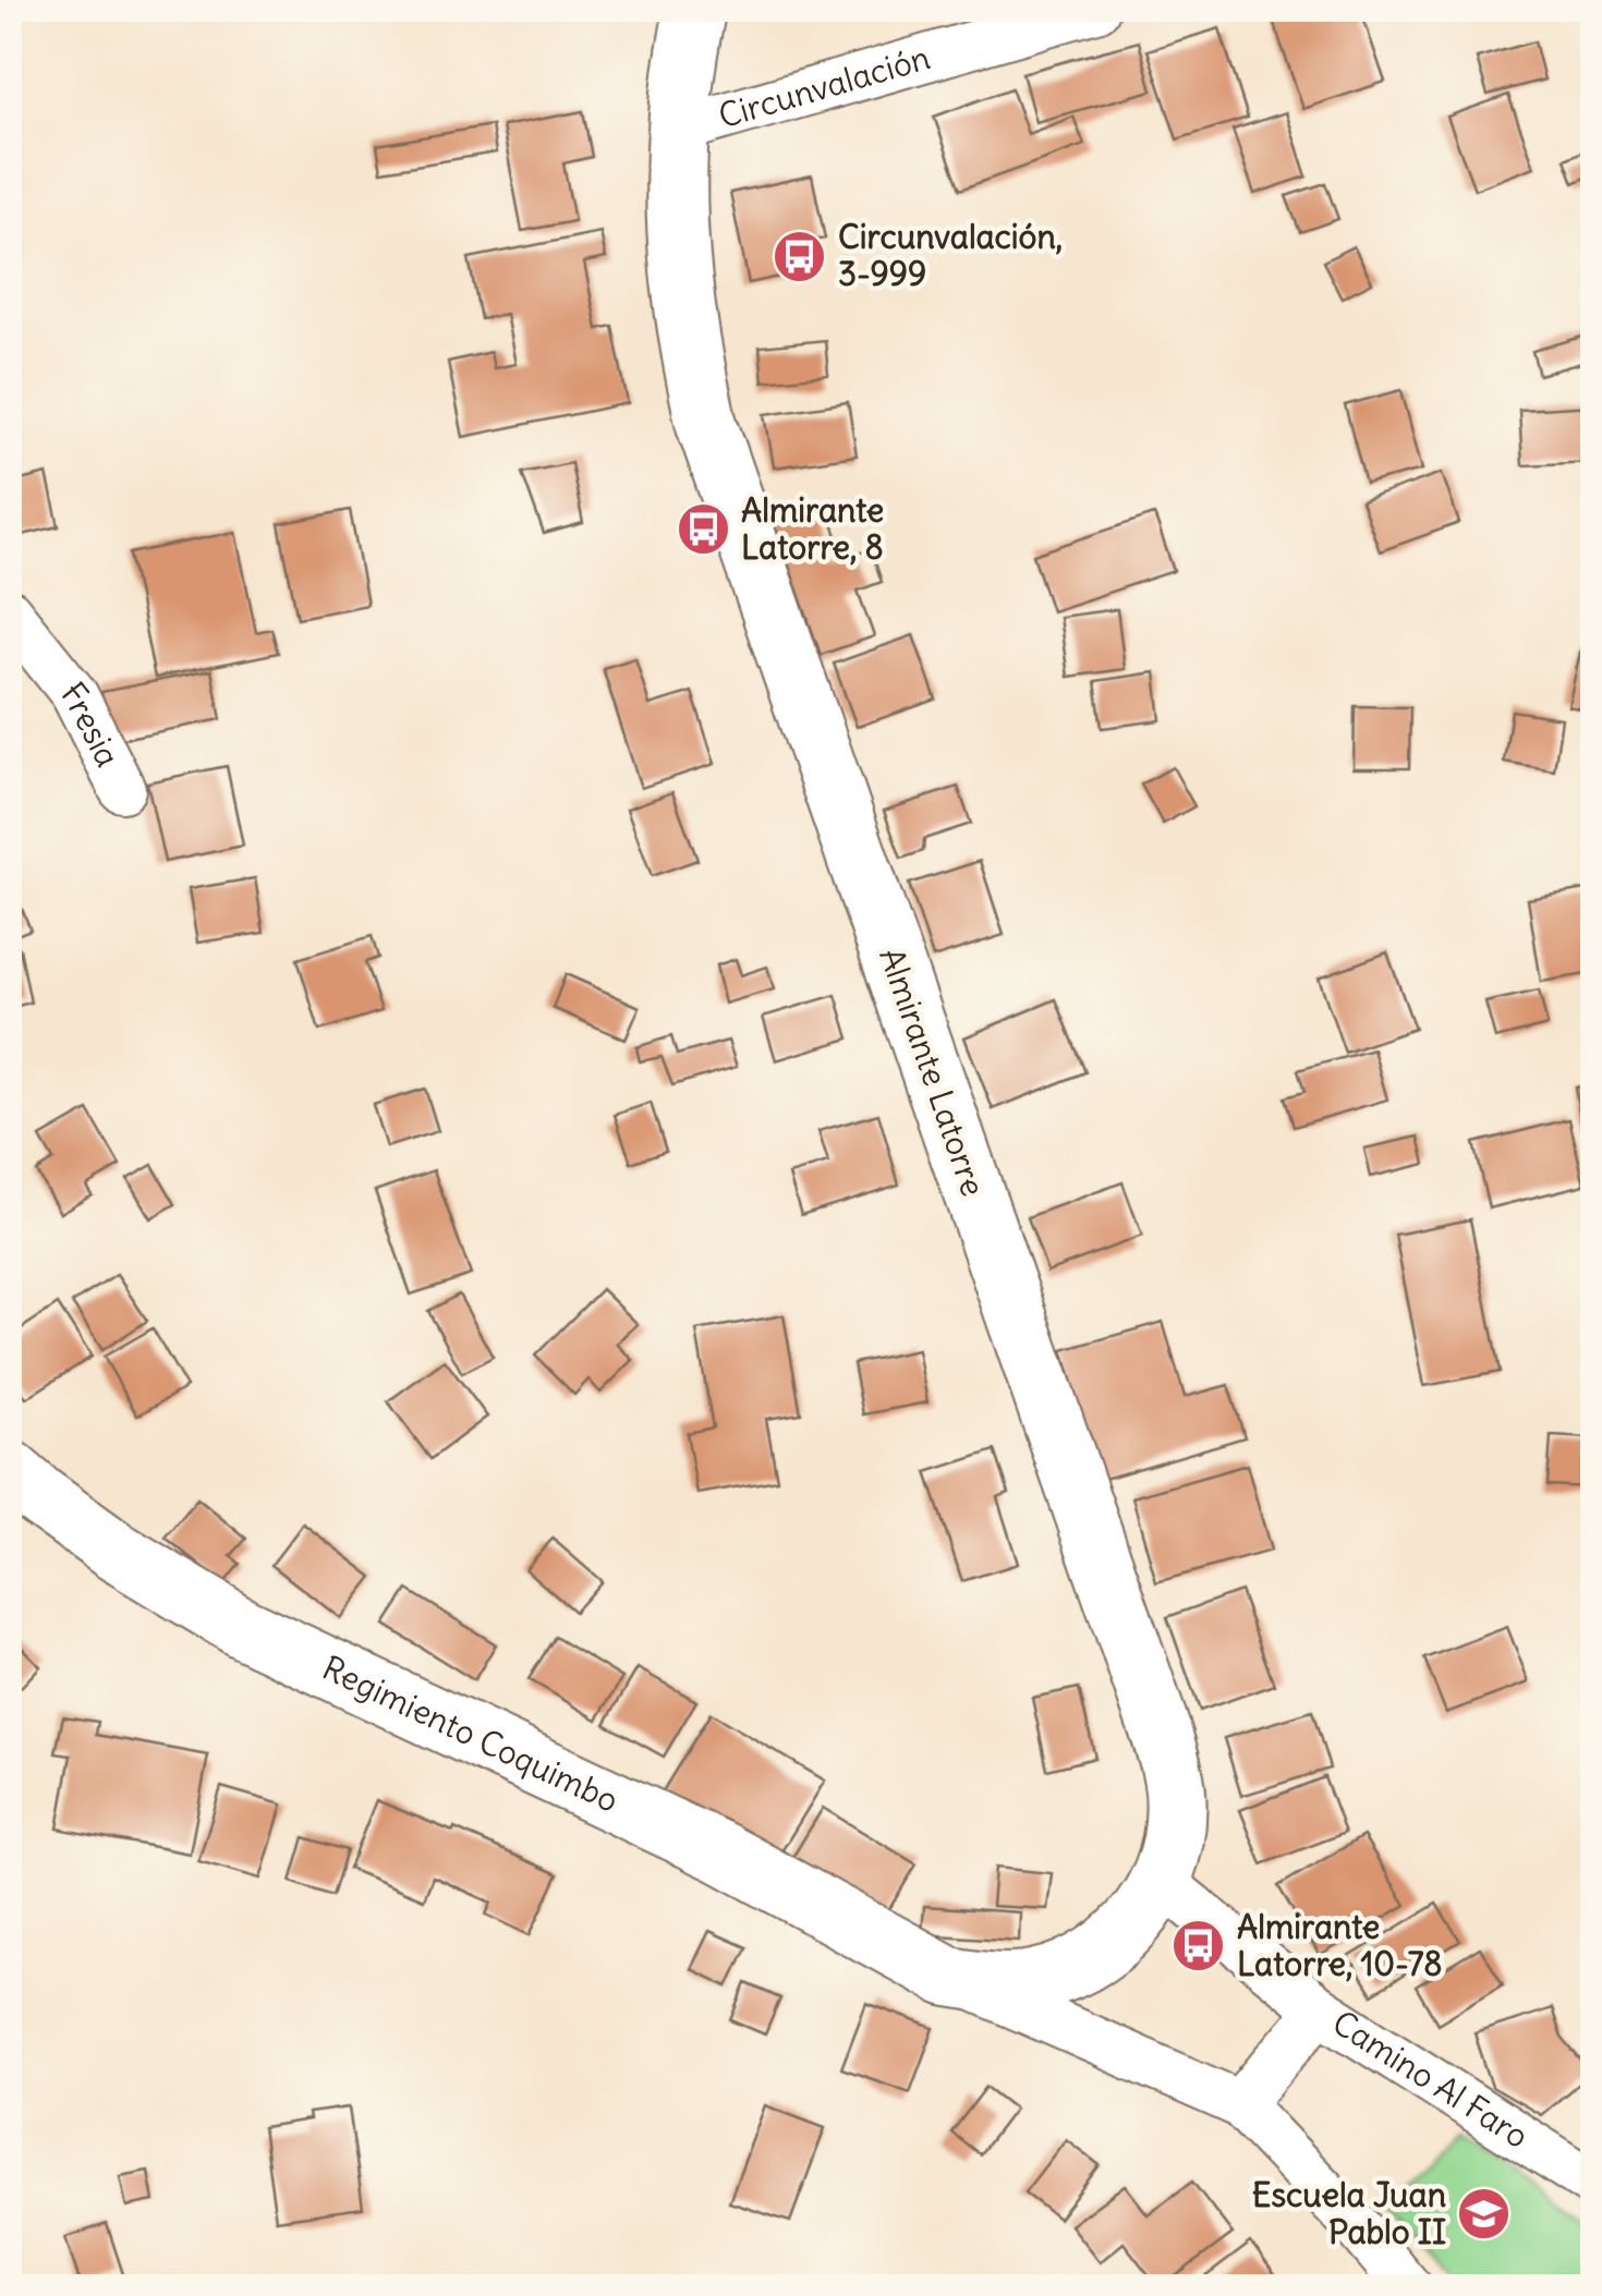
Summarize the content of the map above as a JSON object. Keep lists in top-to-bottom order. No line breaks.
{"streets":{"main road":["Almirante Latorre","Regimiento Coquimbo"],"street":["Circunvalación","Fresia","Camino Al Faro"]},"crossings":[["Circunvalación","Almirante Latorre"],["Almirante Latorre","Regimiento Coquimbo"],["Almirante Latorre","Camino Al Faro"]],"places":{"bus stop":["Circunvalación, 3-999","Almirante Latorre, 8","Almirante Latorre, 10-78"],"school or university":["Escuela Juan Pablo II"]}}
